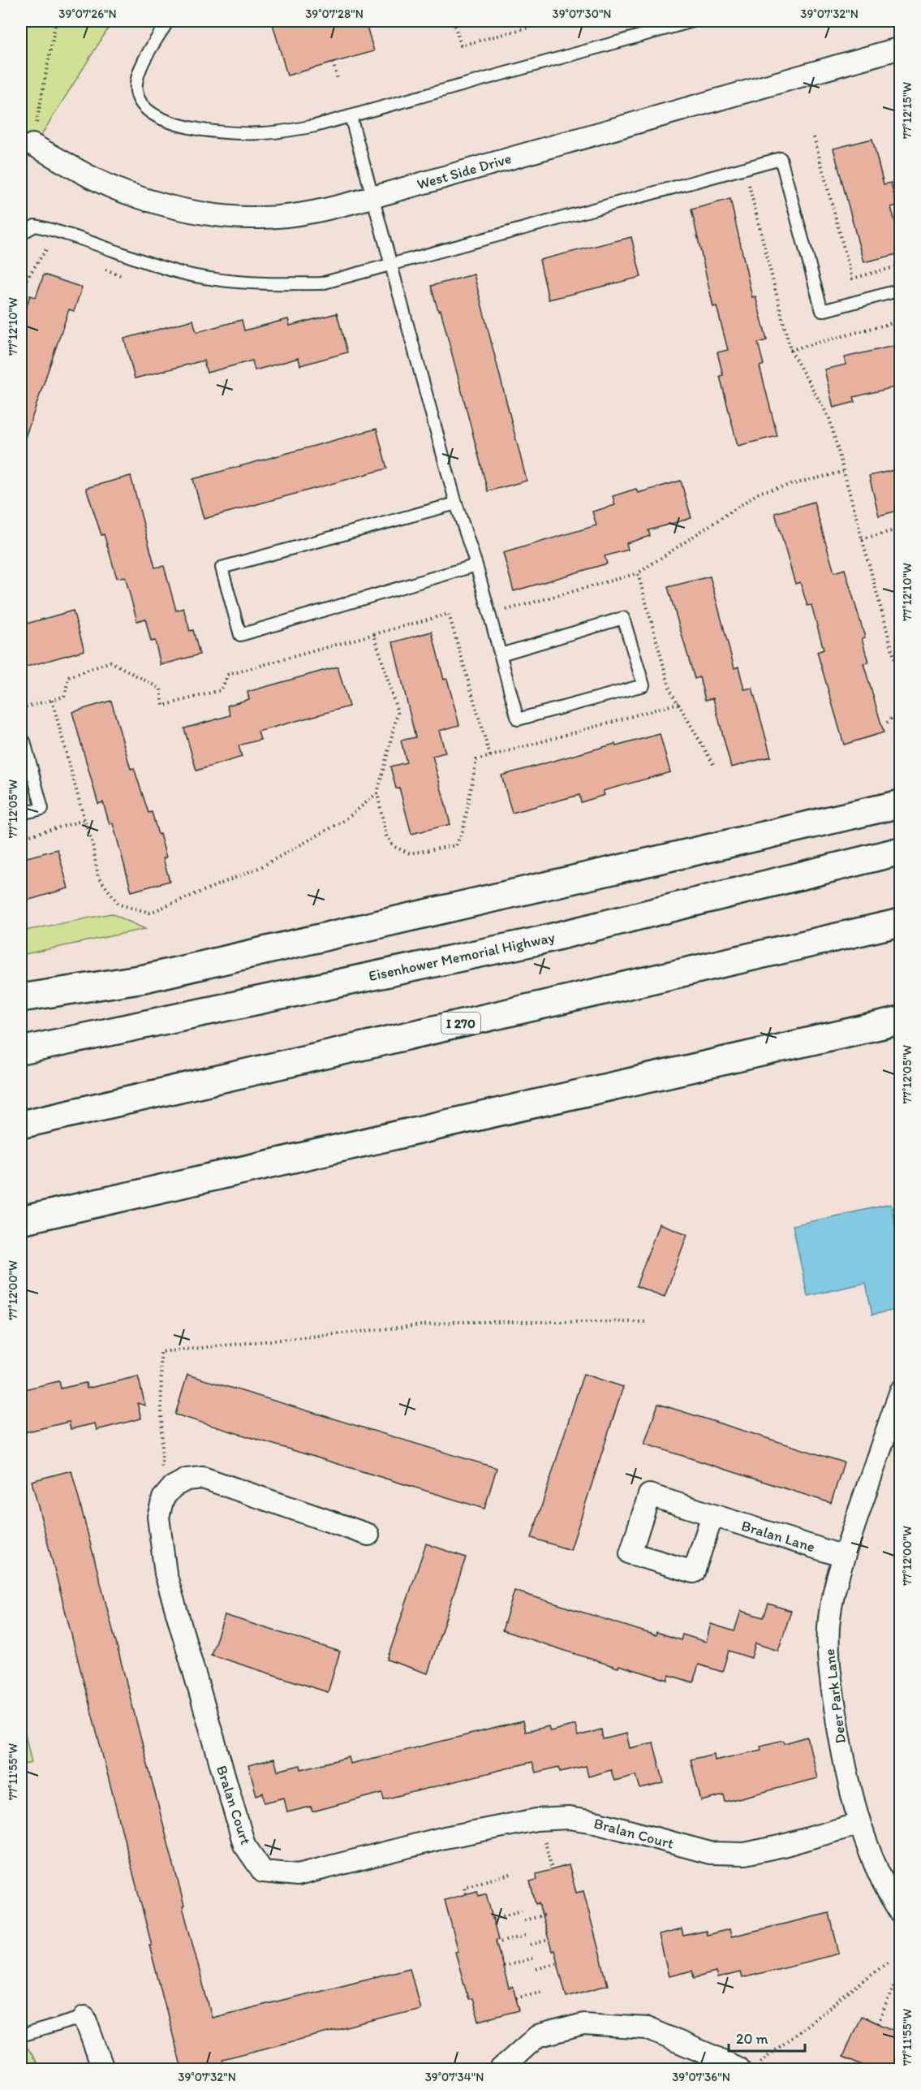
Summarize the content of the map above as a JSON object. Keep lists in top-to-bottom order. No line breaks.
{"streets":{"highway":["Eisenhower Memorial Highway","I 270"],"street":["West Side Drive","Bralan Lane","Deer Park Lane","Bralan Court"]},"crossings":[["Bralan Lane","Deer Park Lane"],["Deer Park Lane","Bralan Court"]],"scale_bar":"20 m","coordinates":["39°07'26\"N","39°07'28\"N","39°07'30\"N","39°07'32\"N","77°12'15\"W","77°12'10\"W","77°12'05\"W","77°12'00\"W","77°11'55\"W","39°07'34\"N","39°07'36\"N"]}
